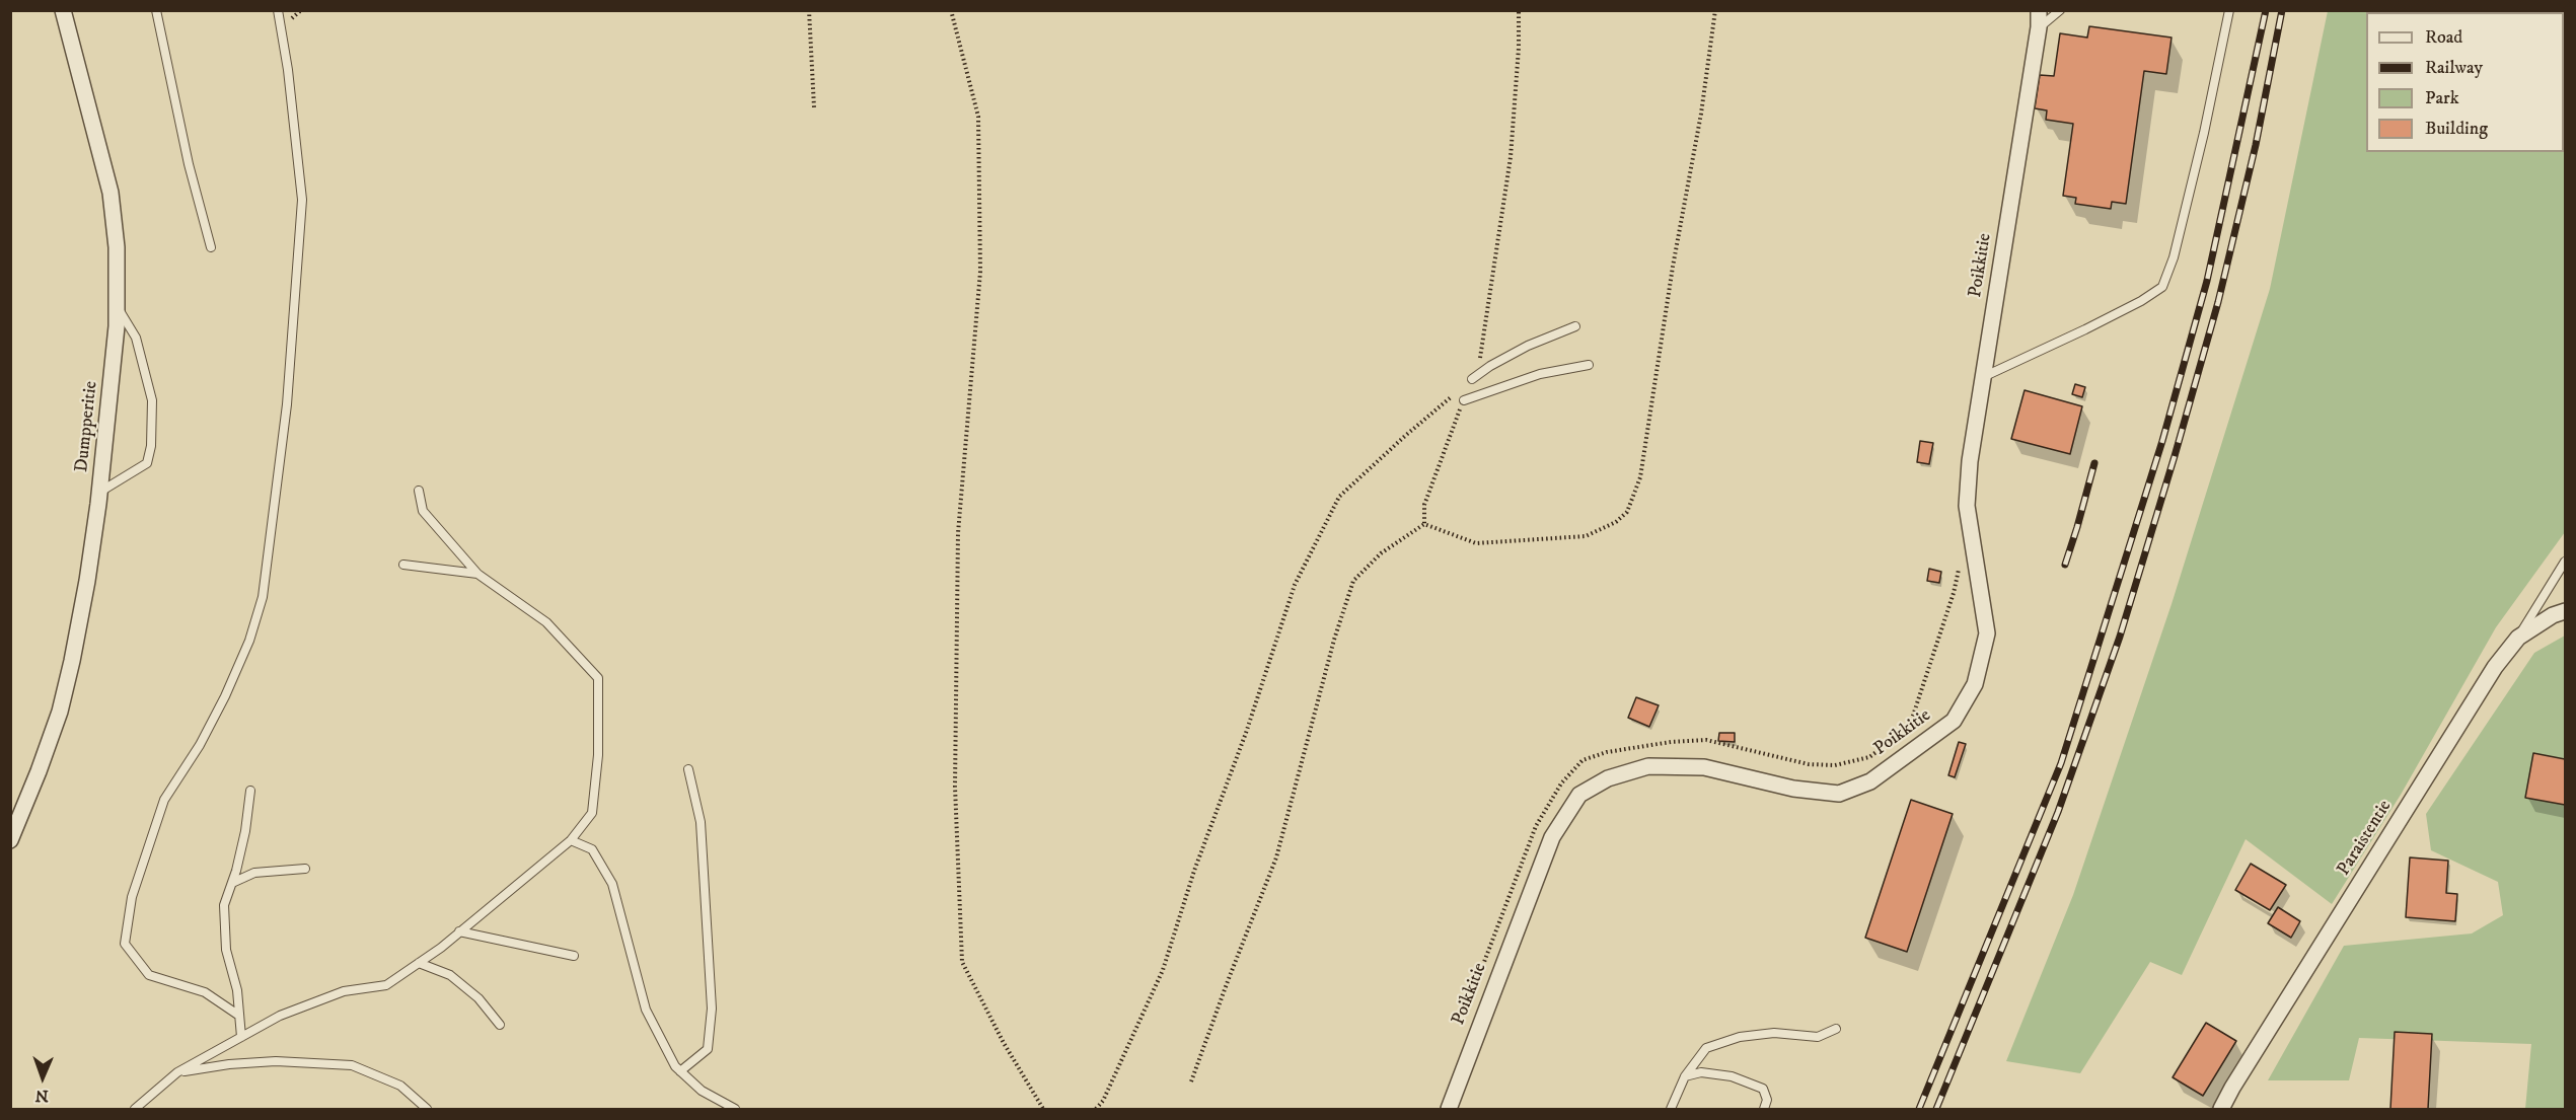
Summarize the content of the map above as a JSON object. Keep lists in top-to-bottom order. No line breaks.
{"streets":{"street":["Poikkitie","Dumpperitie","Paraistentie"]},"legend":["Road","Railway","Park","Building"],"north":"bottom"}
